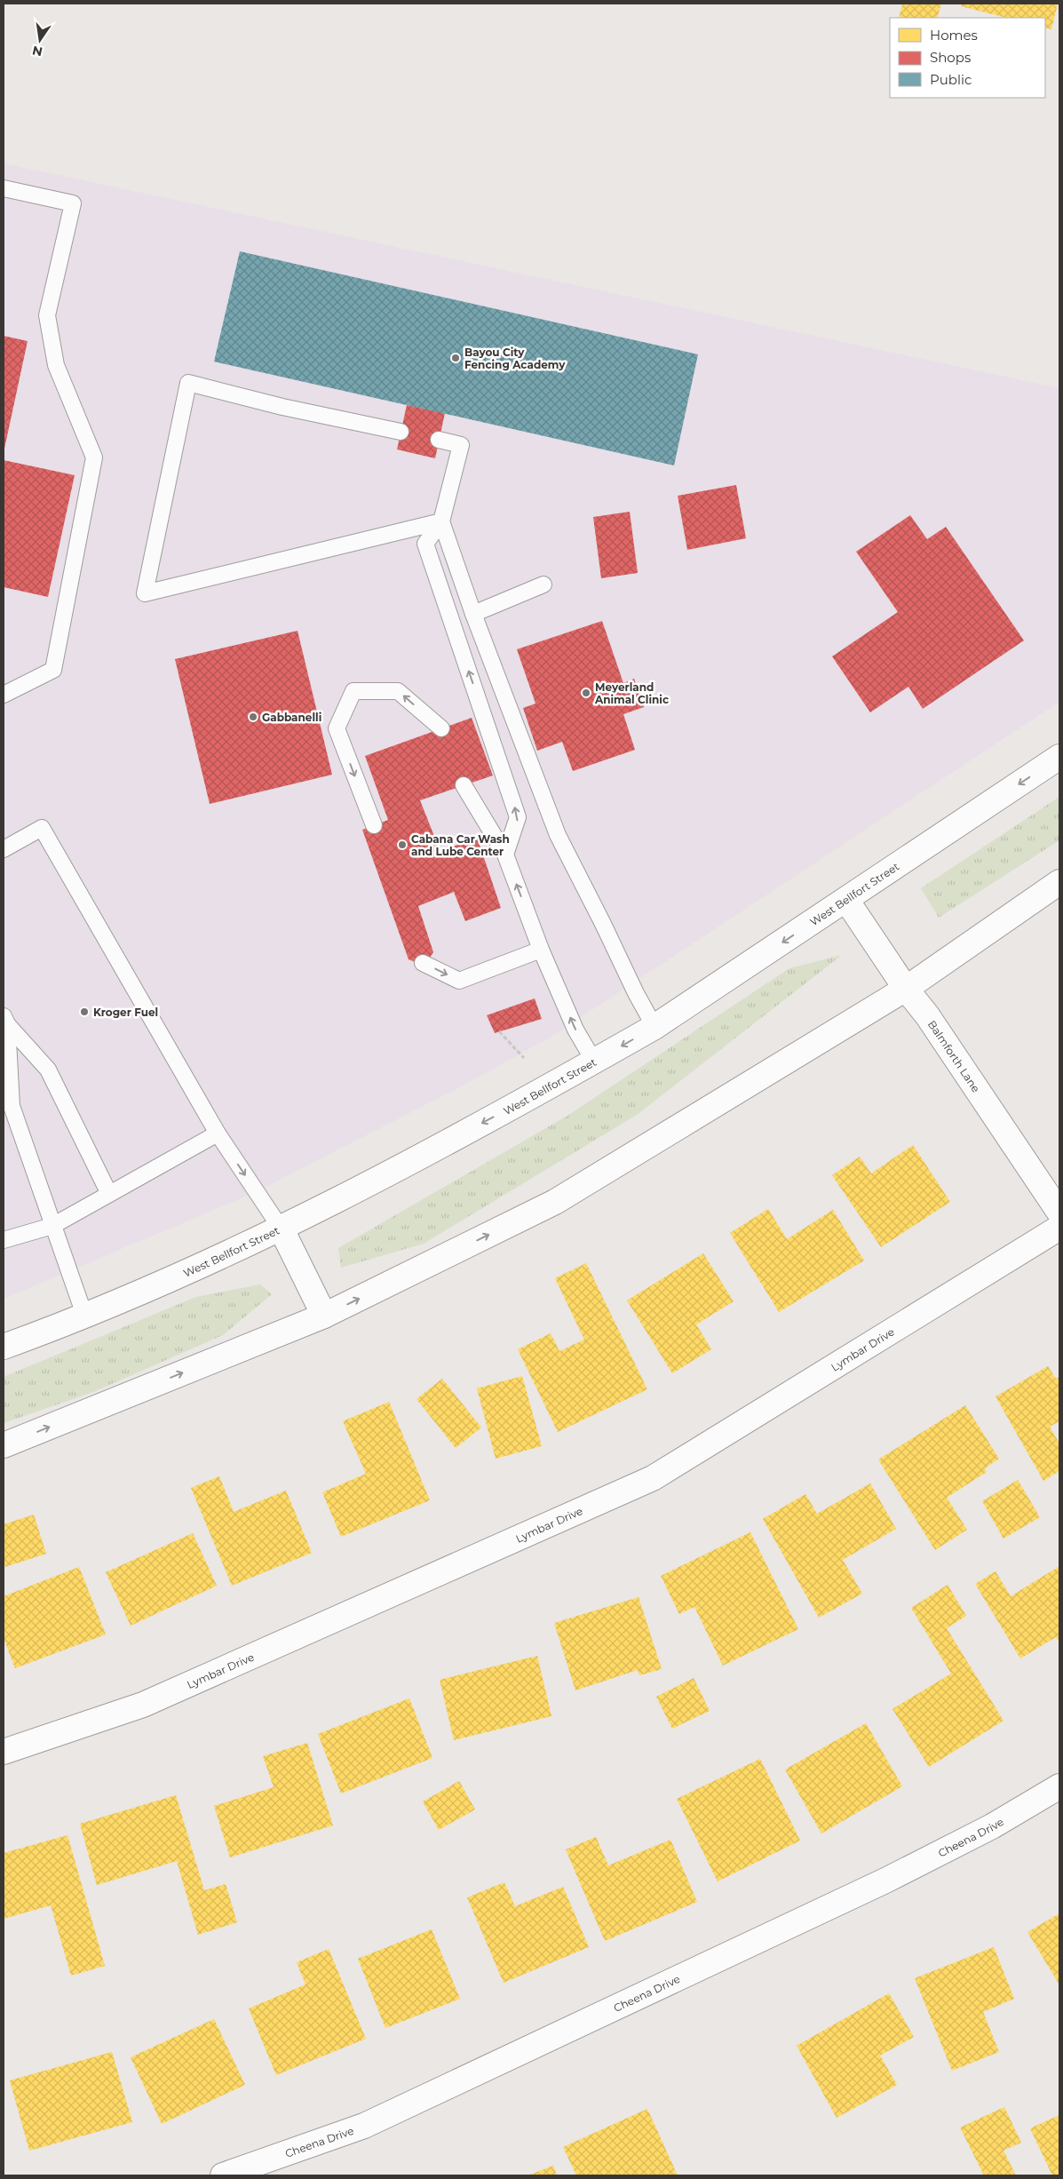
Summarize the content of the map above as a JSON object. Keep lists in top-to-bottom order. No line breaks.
{"streets":{"main road":["West Bellfort Street","Balmforth Lane","Lymbar Drive","Cheena Drive"]},"crossings":[["West Bellfort Street","Balmforth Lane"]],"places":["Bayou City Fencing Academy","Meyerland Animal Clinic","Gabbanelli","Cabana Car Wash and Lube Center","Kroger Fuel"],"legend":["Homes","Shops","Public"],"north":"bottom"}
